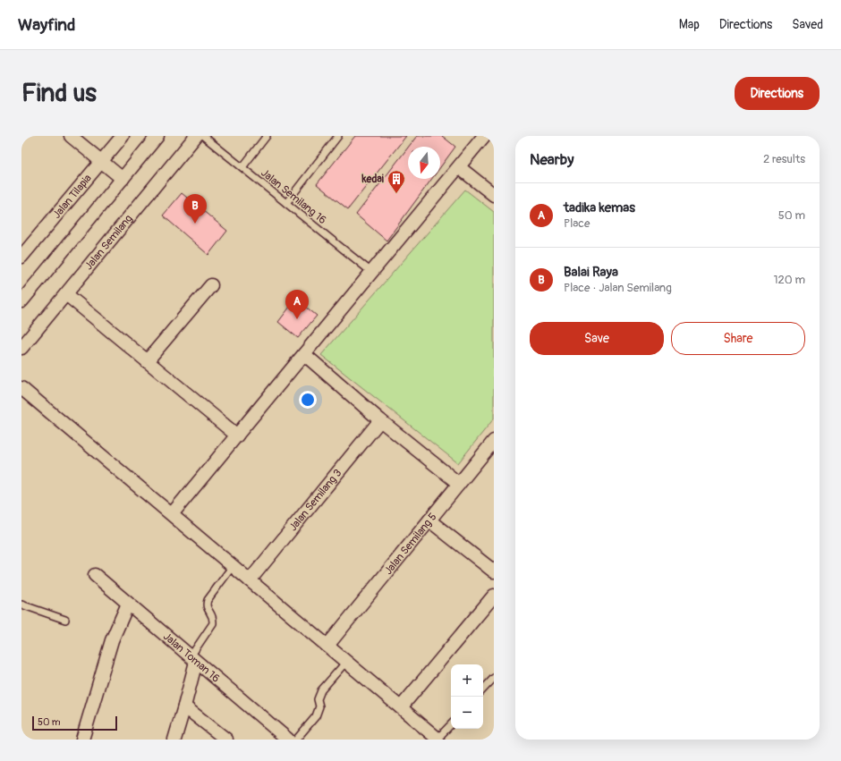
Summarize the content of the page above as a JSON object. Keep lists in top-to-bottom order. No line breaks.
{"streets":{"street":["Jalan Tilapia","Jalan Semilang","Jalan Semilang 3","Jalan Semilang 5","Jalan Toman 16"],"lane":["Jalan Semilang 16"]},"places":{"building":["kedai"]},"scale_bar":"50 m","north":"bottom","page":{"header":"Wayfind","nav":["Map","Directions","Saved"],"buttons":["Directions",["Save","Share"]],"title":"Find us","heading":["Nearby","2 results"],"list":[{"mark":"A","name":"tadika kemas","note":"Place","value":"50 m"},{"mark":"B","name":"Balai Raya","note":"Place · Jalan Semilang","value":"120 m"}],"pins":["B","A"],"map_buttons":["+","−"],"scale":"50 m"}}
